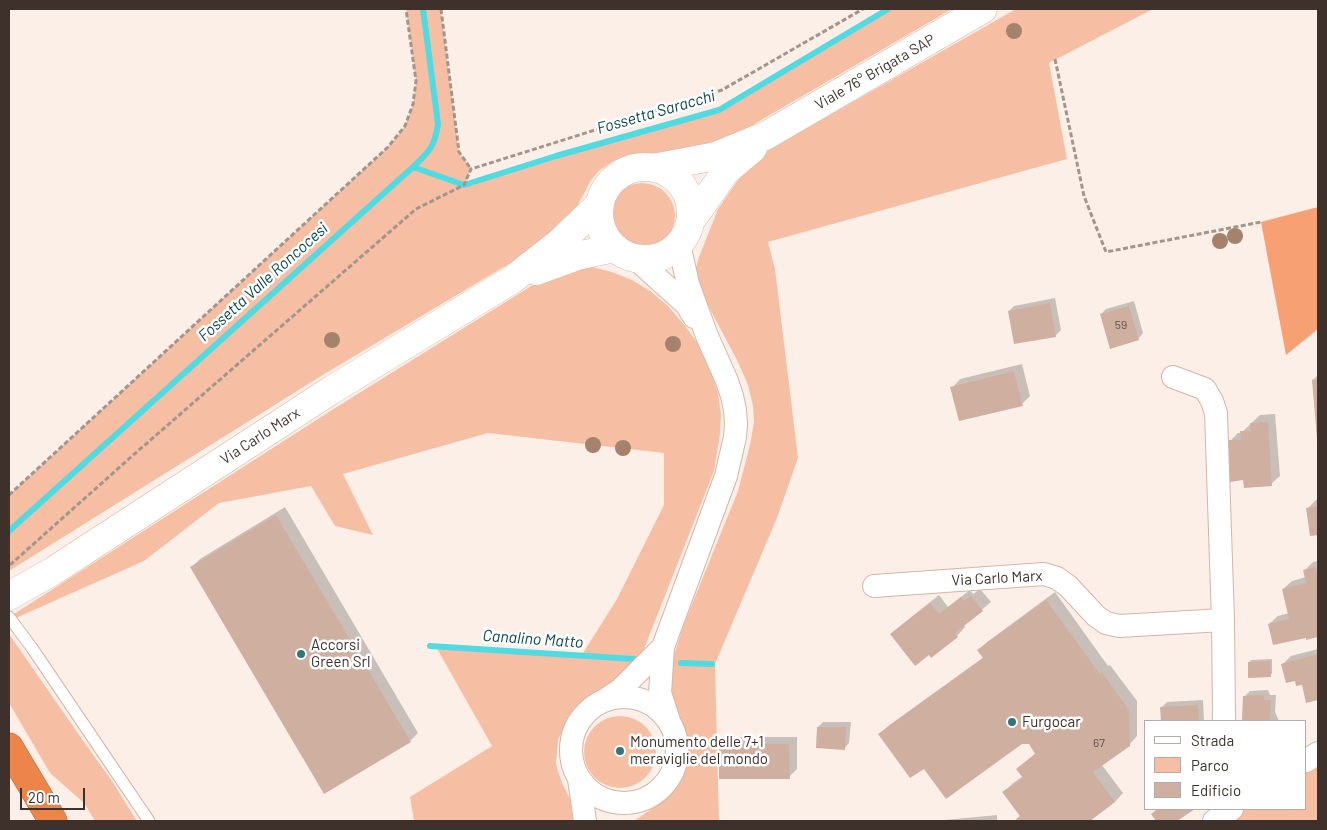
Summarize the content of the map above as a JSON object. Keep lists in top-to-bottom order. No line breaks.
{"streets":{"street":["Viale 76° Brigata SAP","Via Carlo Marx"]},"crossings":[["Viale 76° Brigata SAP","Via Carlo Marx"]],"water":["Fossetta Saracchi","Fossetta Valle Roncocesi","Canalino Matto"],"places":["Accorsi Green Srl","Furgocar","Monumento delle 7+1 meraviglie del mondo"],"house_numbers":["59","67"],"legend":["Strada","Parco","Edificio"],"scale_bar":"20 m"}
